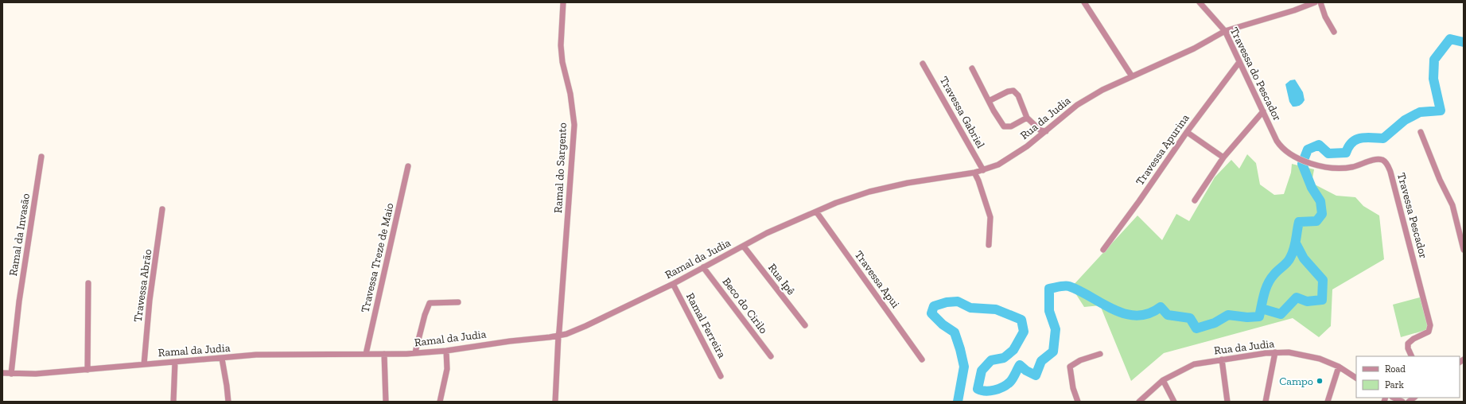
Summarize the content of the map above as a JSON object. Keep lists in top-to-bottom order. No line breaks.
{"streets":{"street":["Travessa do Pescador","Travessa Gabriel","Rua da Judia","Travessa Apurina","Ramal do Sargento","Travessa Pescador","Ramal da Invasão","Travessa Treze de Maio","Ramal da Judia","Rua Ipê","Travessa Apui","Travessa Abrão","Beco do Cirilo","Ramal Ferreira"]},"crossings":[["Travessa do Pescador","Rua da Judia"],["Travessa do Pescador","Travessa Apurina"],["Travessa do Pescador","Travessa Pescador"],["Travessa Gabriel","Rua da Judia"],["Rua da Judia","Ramal da Judia"],["Ramal do Sargento","Ramal da Judia"],["Ramal da Invasão","Ramal da Judia"],["Travessa Treze de Maio","Ramal da Judia"],["Ramal da Judia","Rua Ipê"],["Ramal da Judia","Travessa Apui"],["Ramal da Judia","Travessa Abrão"],["Ramal da Judia","Beco do Cirilo"],["Ramal da Judia","Ramal Ferreira"]],"places":["Campo"],"legend":["Road","Park"]}
